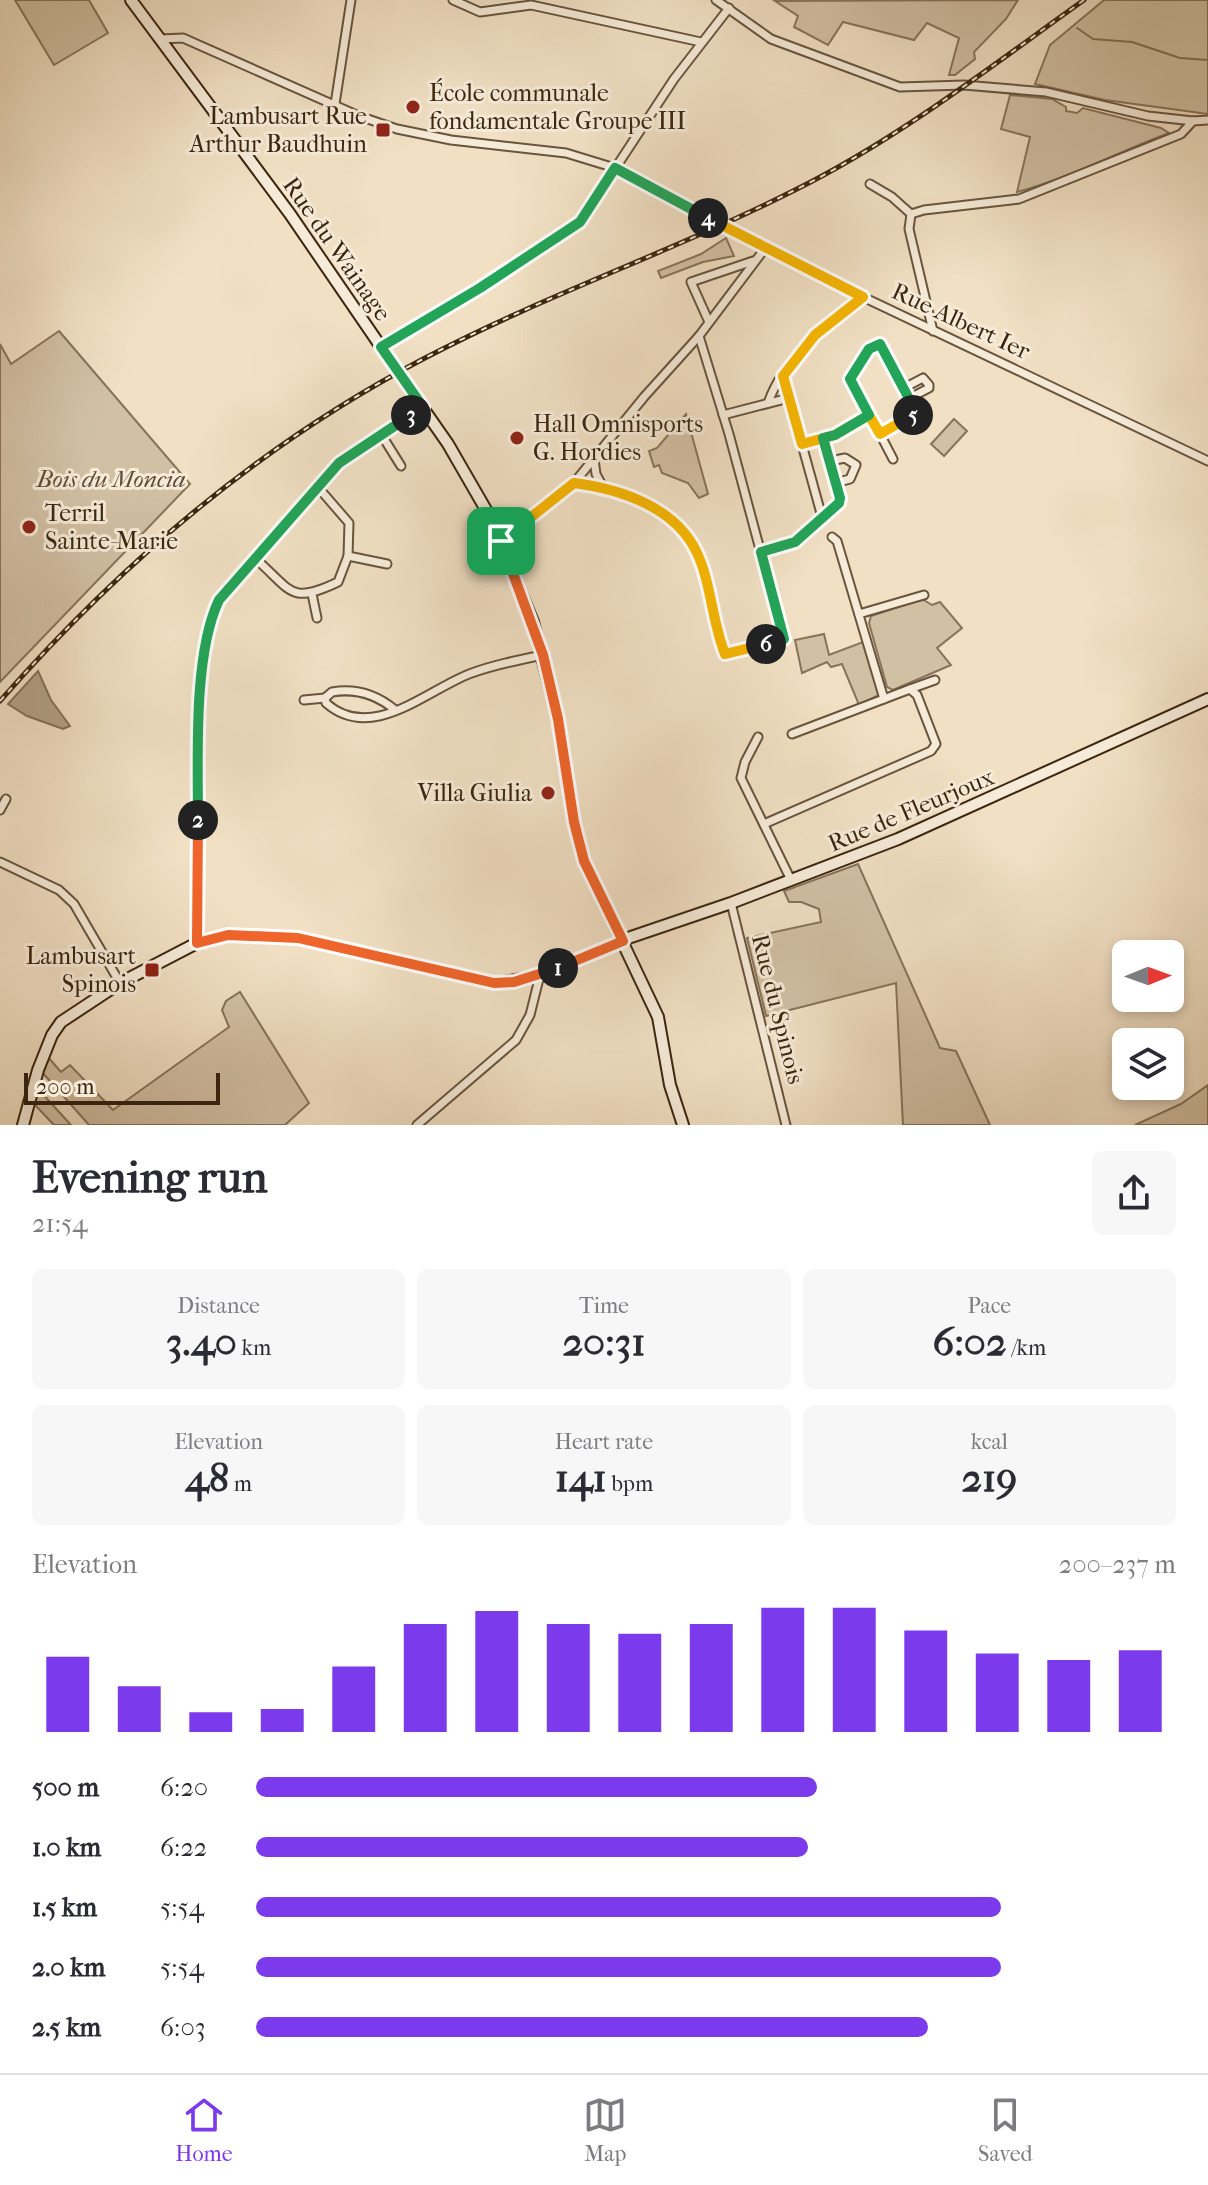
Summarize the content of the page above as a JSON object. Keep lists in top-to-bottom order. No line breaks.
{"streets":{"street":["Rue du Wainage","Rue Albert Ier","Rue de Fleurjoux","Rue du Spinois"]},"crossings":[["Rue du Wainage","Rue Albert Ier"],["Rue du Wainage","Rue de Fleurjoux"],["Rue de Fleurjoux","Rue du Spinois"]],"parks":["Bois du Moncia"],"places":{"other":["École communale fondamentale Groupe III","Hall Omnisports G. Hordies","Terril Sainte-Marie","Villa Giulia"],"transit":["Lambusart Rue Arthur Baudhuin","Lambusart Spinois"]},"scale_bar":"200 m","north":"right","page":{"pins":["4","3","5","6","2","1"],"scale":"200 m","heading":["Evening run","21:54"],"stats":[["Distance","3.40 km"],["Time","20:31"],["Pace","6:02 /km"],["Elevation","48 m"],["Heart rate","141 bpm"],["kcal","219"]],"chart":["Elevation","200–237 m"],"list":[{"name":"500 m","note":"6:20"},{"name":"1.0 km","note":"6:22"},{"name":"1.5 km","note":"5:54"},{"name":"2.0 km","note":"5:54"},{"name":"2.5 km","note":"6:03"}],"tabs":["Home","Map","Saved"]}}
